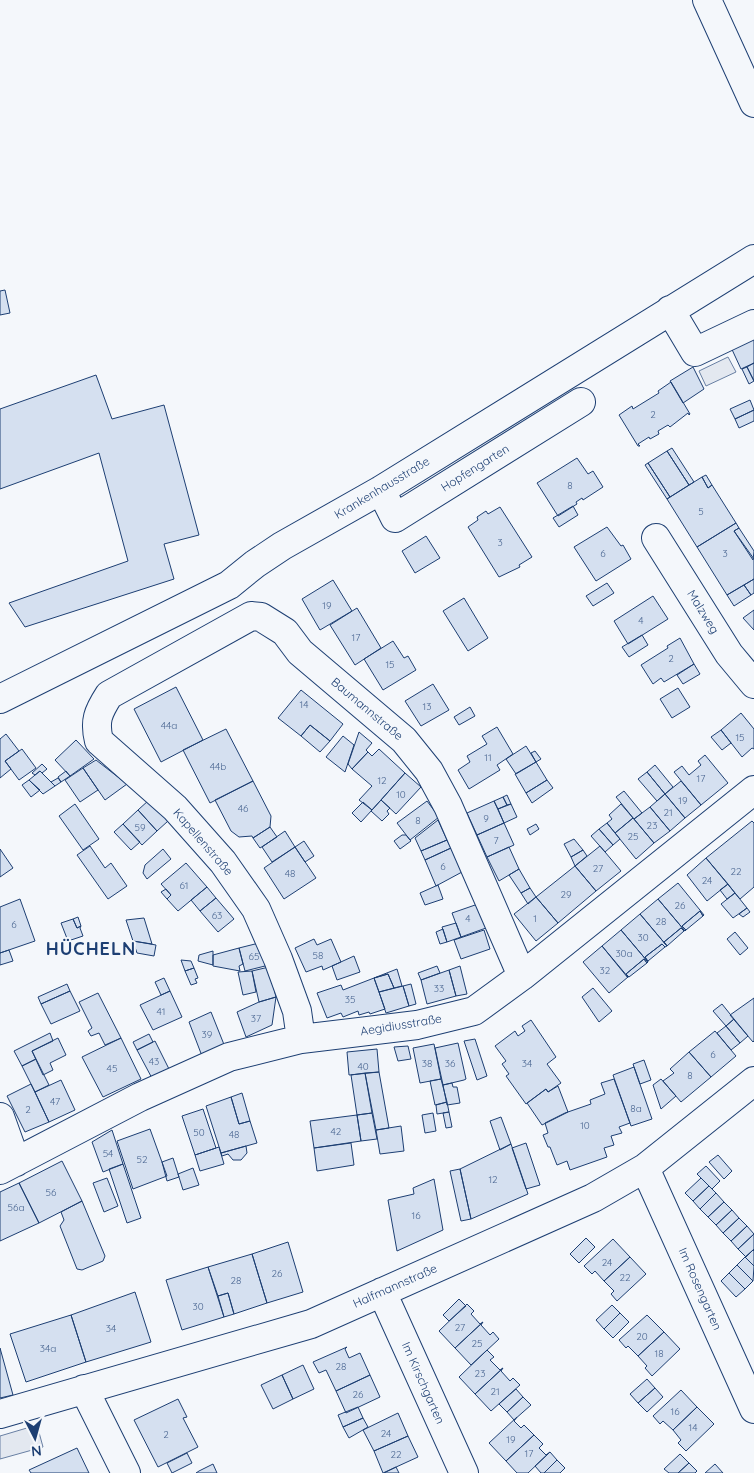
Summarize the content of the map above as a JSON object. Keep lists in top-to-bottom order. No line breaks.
{"streets":{"street":["Hopfengarten","Krankenhausstraße","Malzweg","Baumannstraße","Kapellenstraße","Aegidiusstraße","Halfmannstraße","Im Rosengarten","Im Kirschgarten"]},"crossings":[["Hopfengarten","Krankenhausstraße"],["Baumannstraße","Kapellenstraße"],["Baumannstraße","Aegidiusstraße"],["Kapellenstraße","Aegidiusstraße"],["Halfmannstraße","Im Rosengarten"],["Halfmannstraße","Im Kirschgarten"]],"districts":["HÜCHELN"],"house_numbers":["2","8","5","3","6","3","19","4","17","2","15","14","13","44a","15","11","44b","17","12","10","19","46","21","9","8","23","59","25","7","6","27","22","48","24","61","29","26","63","4","1","28","6","30","30a","58","65","32","33","35","41","37","39","6","43","38","36","34","40","45","8","47","8a","2","10","42","50","48","54","52","12","56","56a","16","24","26","22","28","30","27","34","20","25","34a","18","28","23","21","26","16","14","24","2","19","17","22"],"north":"bottom"}
